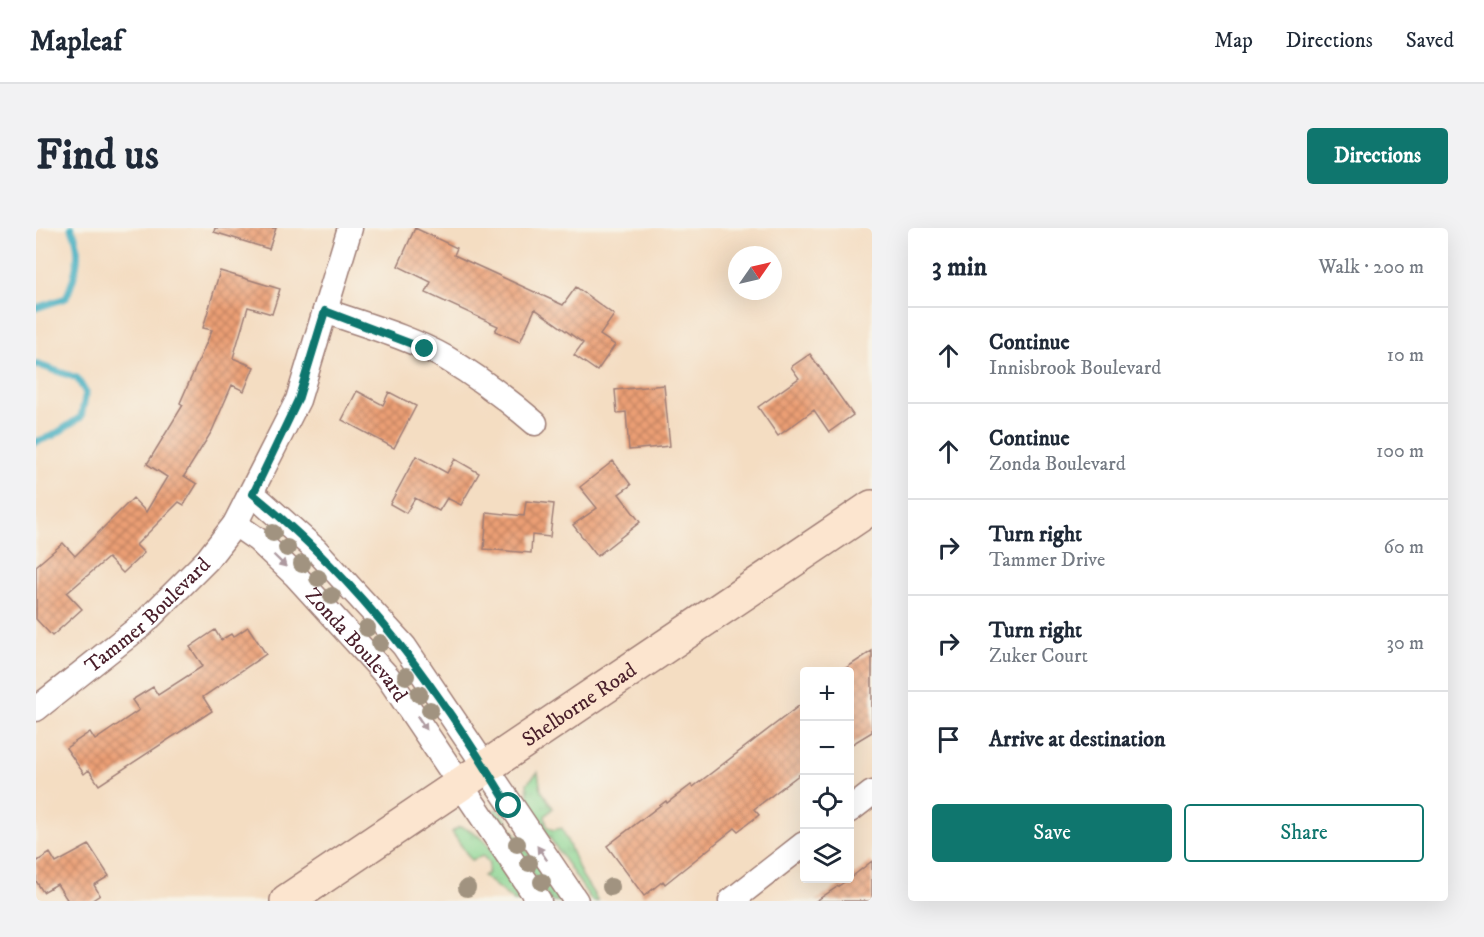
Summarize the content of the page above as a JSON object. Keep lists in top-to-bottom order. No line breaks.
{"streets":{"street":["Tammer Boulevard","Zonda Boulevard","Shelborne Road"]},"crossings":[["Tammer Boulevard","Zonda Boulevard"],["Zonda Boulevard","Shelborne Road"]],"north":"top right","page":{"header":"Mapleaf","nav":["Map","Directions","Saved"],"buttons":["Directions",["Save","Share"]],"title":"Find us","heading":["3 min","Walk · 200 m"],"list":[["Continue","Innisbrook Boulevard","10 m"],["Continue","Zonda Boulevard","100 m"],["Turn right","Tammer Drive","60 m"],["Turn right","Zuker Court","30 m"],"Arrive at destination"],"map_buttons":["+","−"]}}
